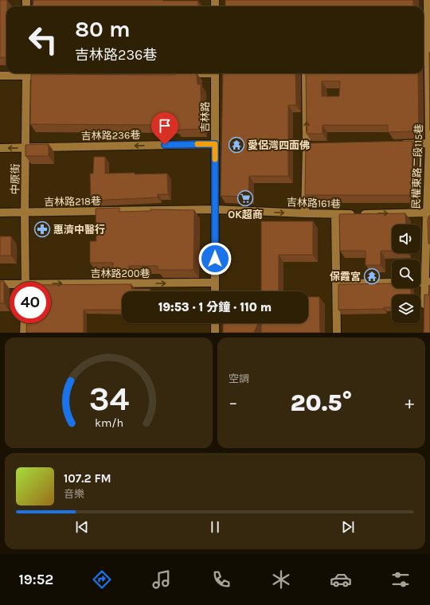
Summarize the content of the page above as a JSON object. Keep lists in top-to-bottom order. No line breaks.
{"streets":{"street":["吉林路","吉林路236巷","民權東路二段115巷","中原街","吉林路218巷","吉林路161巷","吉林路200巷"]},"crossings":[["吉林路","吉林路236巷"],["吉林路","吉林路218巷"],["吉林路","吉林路161巷"],["吉林路","吉林路200巷"],["吉林路236巷","中原街"],["民權東路二段115巷","吉林路161巷"],["中原街","吉林路218巷"],["吉林路218巷","吉林路161巷"]],"one_way":["吉林路236巷","吉林路200巷"],"places":{"temple":["愛侶灣四面佛","保霞宮"],"supermarket":["OK超商"],"pharmacy":["惠濟中醫行"]},"page":{"turn":["80 m","吉林路236巷"],"limit":"40","trip":"19:53 · 1 分鐘 · 110 m","tile":"空調","heat":["−","20.5°","+"],"song":["107.2 FM","音樂"],"tabs":"19:52","gauge":["34","km/h"]}}
